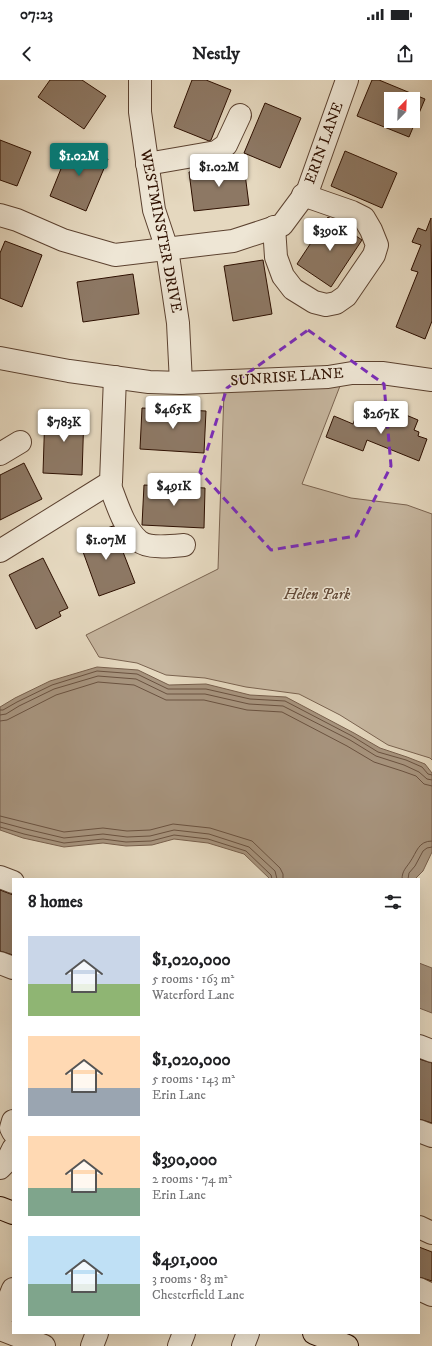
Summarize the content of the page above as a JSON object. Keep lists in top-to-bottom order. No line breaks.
{"streets":{"street":["ERIN LANE","WESTMINSTER DRIVE","SUNRISE LANE"]},"crossings":[["ERIN LANE","WESTMINSTER DRIVE"],["WESTMINSTER DRIVE","SUNRISE LANE"]],"parks":["Helen Park"],"north":"top right","page":{"status":"07:23","header":"Nestly","price":["$1.02M","$1.02M","$390K","$465K","$267K","$783K","$491K","$1.07M"],"heading":"8 homes","list":[{"name":"$1,020,000","note":"5 rooms · 163 m² · Waterford Lane"},{"name":"$1,020,000","note":"5 rooms · 143 m² · Erin Lane"},{"name":"$390,000","note":"2 rooms · 74 m² · Erin Lane"},{"name":"$491,000","note":"3 rooms · 83 m² · Chesterfield Lane"}]}}
